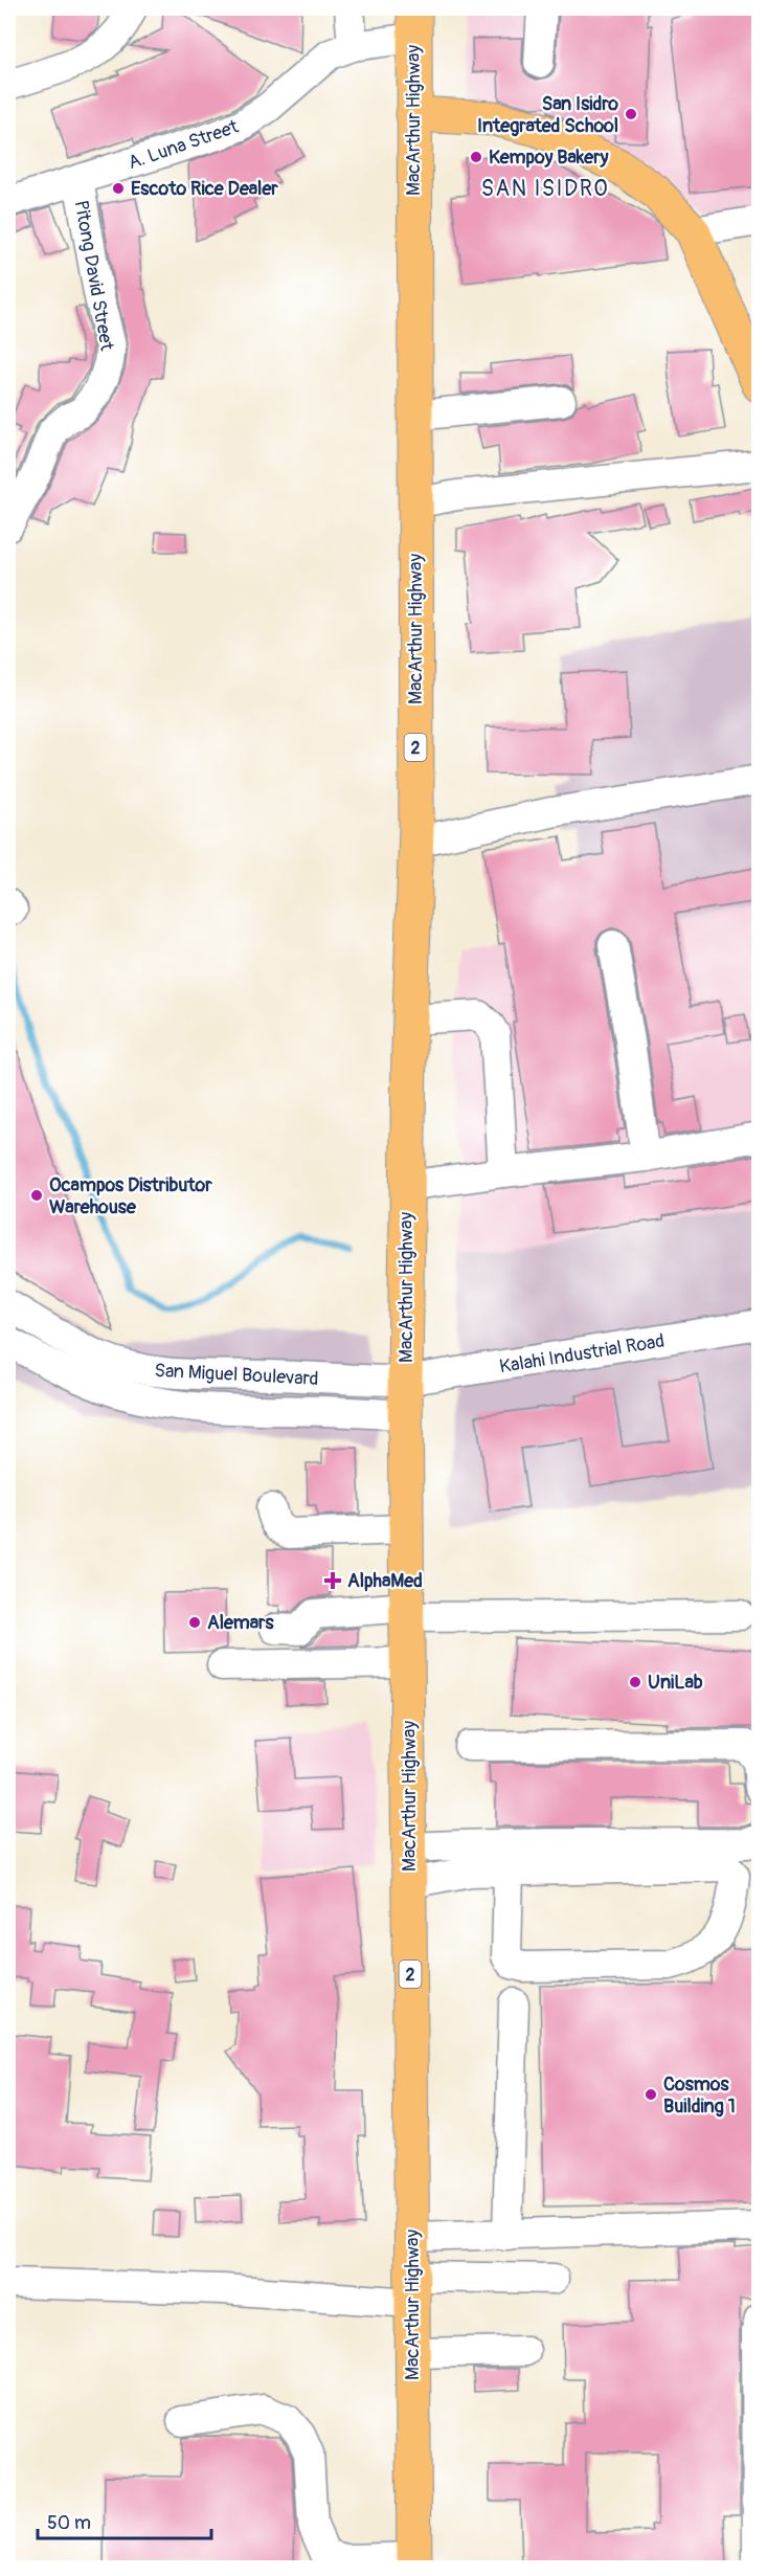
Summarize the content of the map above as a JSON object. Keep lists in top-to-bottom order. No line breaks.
{"streets":{"main road":["MacArthur Highway","2"],"street":["A. Luna Street","Pitong David Street","Kalahi Industrial Road","San Miguel Boulevard"]},"crossings":[["MacArthur Highway","A. Luna Street"],["MacArthur Highway","Kalahi Industrial Road"],["MacArthur Highway","San Miguel Boulevard"],["A. Luna Street","Pitong David Street"],["Kalahi Industrial Road","San Miguel Boulevard"]],"districts":["SAN ISIDRO"],"places":{"other":["San Isidro Integrated School","Kempoy Bakery","Escoto Rice Dealer","Ocampos Distributor Warehouse","Alemars","UniLab","Cosmos Building 1"],"health":["AlphaMed"]},"scale_bar":"50 m"}
